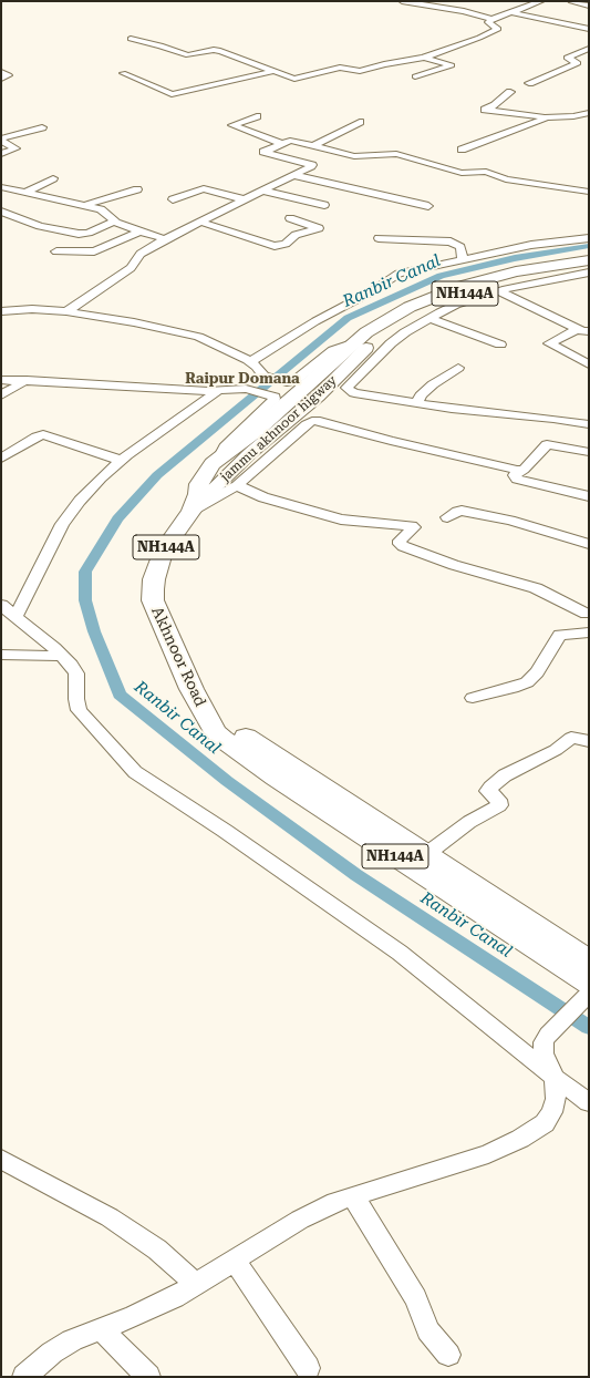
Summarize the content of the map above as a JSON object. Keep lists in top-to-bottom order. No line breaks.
{"streets":{"highway":["NH144A","Akhnoor Road"],"main road":["jammu akhnoor higway"]},"crossings":[["jammu akhnoor higway","Akhnoor Road"]],"districts":["Raipur Domana"],"water":["Ranbir Canal"]}
